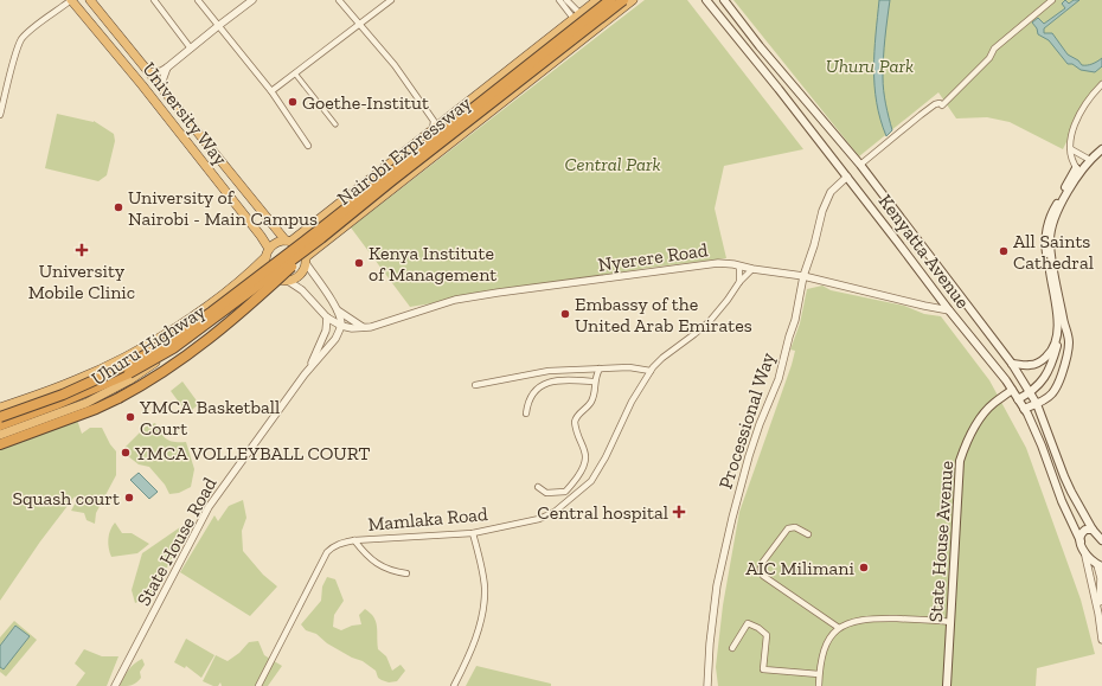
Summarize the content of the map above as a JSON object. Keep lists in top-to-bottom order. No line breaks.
{"streets":{"highway":["University Way","Nairobi Expressway","Uhuru Highway"],"main road":["Kenyatta Avenue","State House Avenue"],"street":["Nyerere Road","Processional Way","Mamlaka Road","State House Road"]},"crossings":[["University Way","Uhuru Highway"],["Kenyatta Avenue","Nyerere Road"],["Kenyatta Avenue","Processional Way"],["Kenyatta Avenue","State House Avenue"],["Nyerere Road","Processional Way"],["Nyerere Road","Mamlaka Road"],["Nyerere Road","State House Road"]],"parks":["Uhuru Park","Central Park"],"places":{"other":["Goethe-Institut","University of Nairobi - Main Campus","All Saints Cathedral","Kenya Institute of Management","Embassy of the United Arab Emirates","YMCA Basketball Court","YMCA VOLLEYBALL COURT","Squash court","AIC Milimani"],"health":["University Mobile Clinic","Central hospital"]}}
